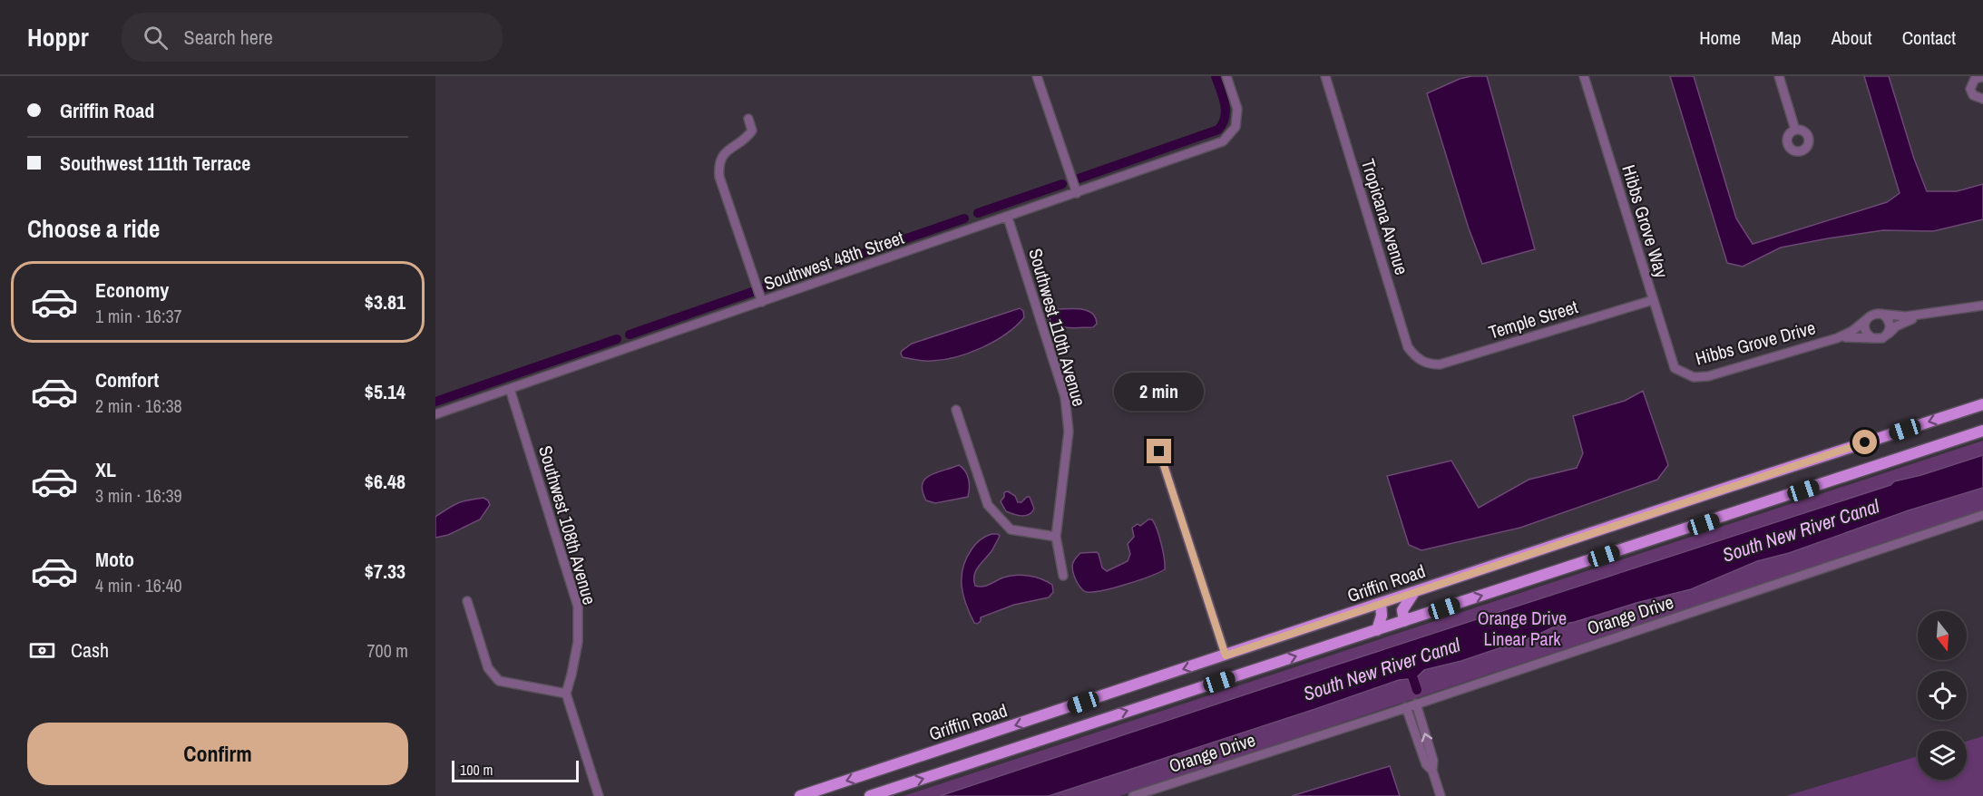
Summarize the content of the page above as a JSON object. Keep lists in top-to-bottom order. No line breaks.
{"streets":{"main road":["Griffin Road"],"street":["Tropicana Avenue","Hibbs Grove Way","Southwest 48th Street","Temple Street","Southwest 110th Avenue","Hibbs Grove Drive","Southwest 108th Avenue","Orange Drive"]},"crossings":[["Tropicana Avenue","Temple Street"],["Hibbs Grove Way","Temple Street"],["Hibbs Grove Way","Hibbs Grove Drive"],["Southwest 48th Street","Southwest 110th Avenue"],["Southwest 48th Street","Southwest 108th Avenue"]],"water":["South New River Canal"],"parks":["Orange Drive Linear Park"],"scale_bar":"100 m","north":"bottom","page":{"header":"Hoppr","search":"Search here","nav":["Home","Map","About","Contact"],"banner":["Griffin Road","Southwest 111th Terrace"],"heading":"Choose a ride","list":[{"name":"Economy","note":"1 min · 16:37","value":"$3.81"},{"name":"Comfort","note":"2 min · 16:38","value":"$5.14"},{"name":"XL","note":"3 min · 16:39","value":"$6.48"},{"name":"Moto","note":"4 min · 16:40","value":"$7.33"}],"bubble":"2 min","pay":["Cash","700 m"],"buttons":"Confirm","scale":"100 m"}}
